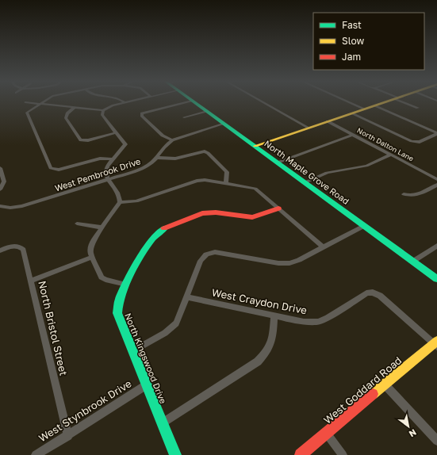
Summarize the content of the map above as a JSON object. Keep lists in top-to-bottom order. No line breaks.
{"streets":{"street":["North Dalton Lane","North Maple Grove Road","West Pembrook Drive","West Craydon Drive","North Bristol Street","North Kingswood Drive","West Goddard Road","West Stynbrook Drive"]},"crossings":[["West Craydon Drive","West Goddard Road"],["North Bristol Street","West Stynbrook Drive"],["North Kingswood Drive","West Stynbrook Drive"]],"legend":["Fast","Slow","Jam"],"north":"bottom right"}
